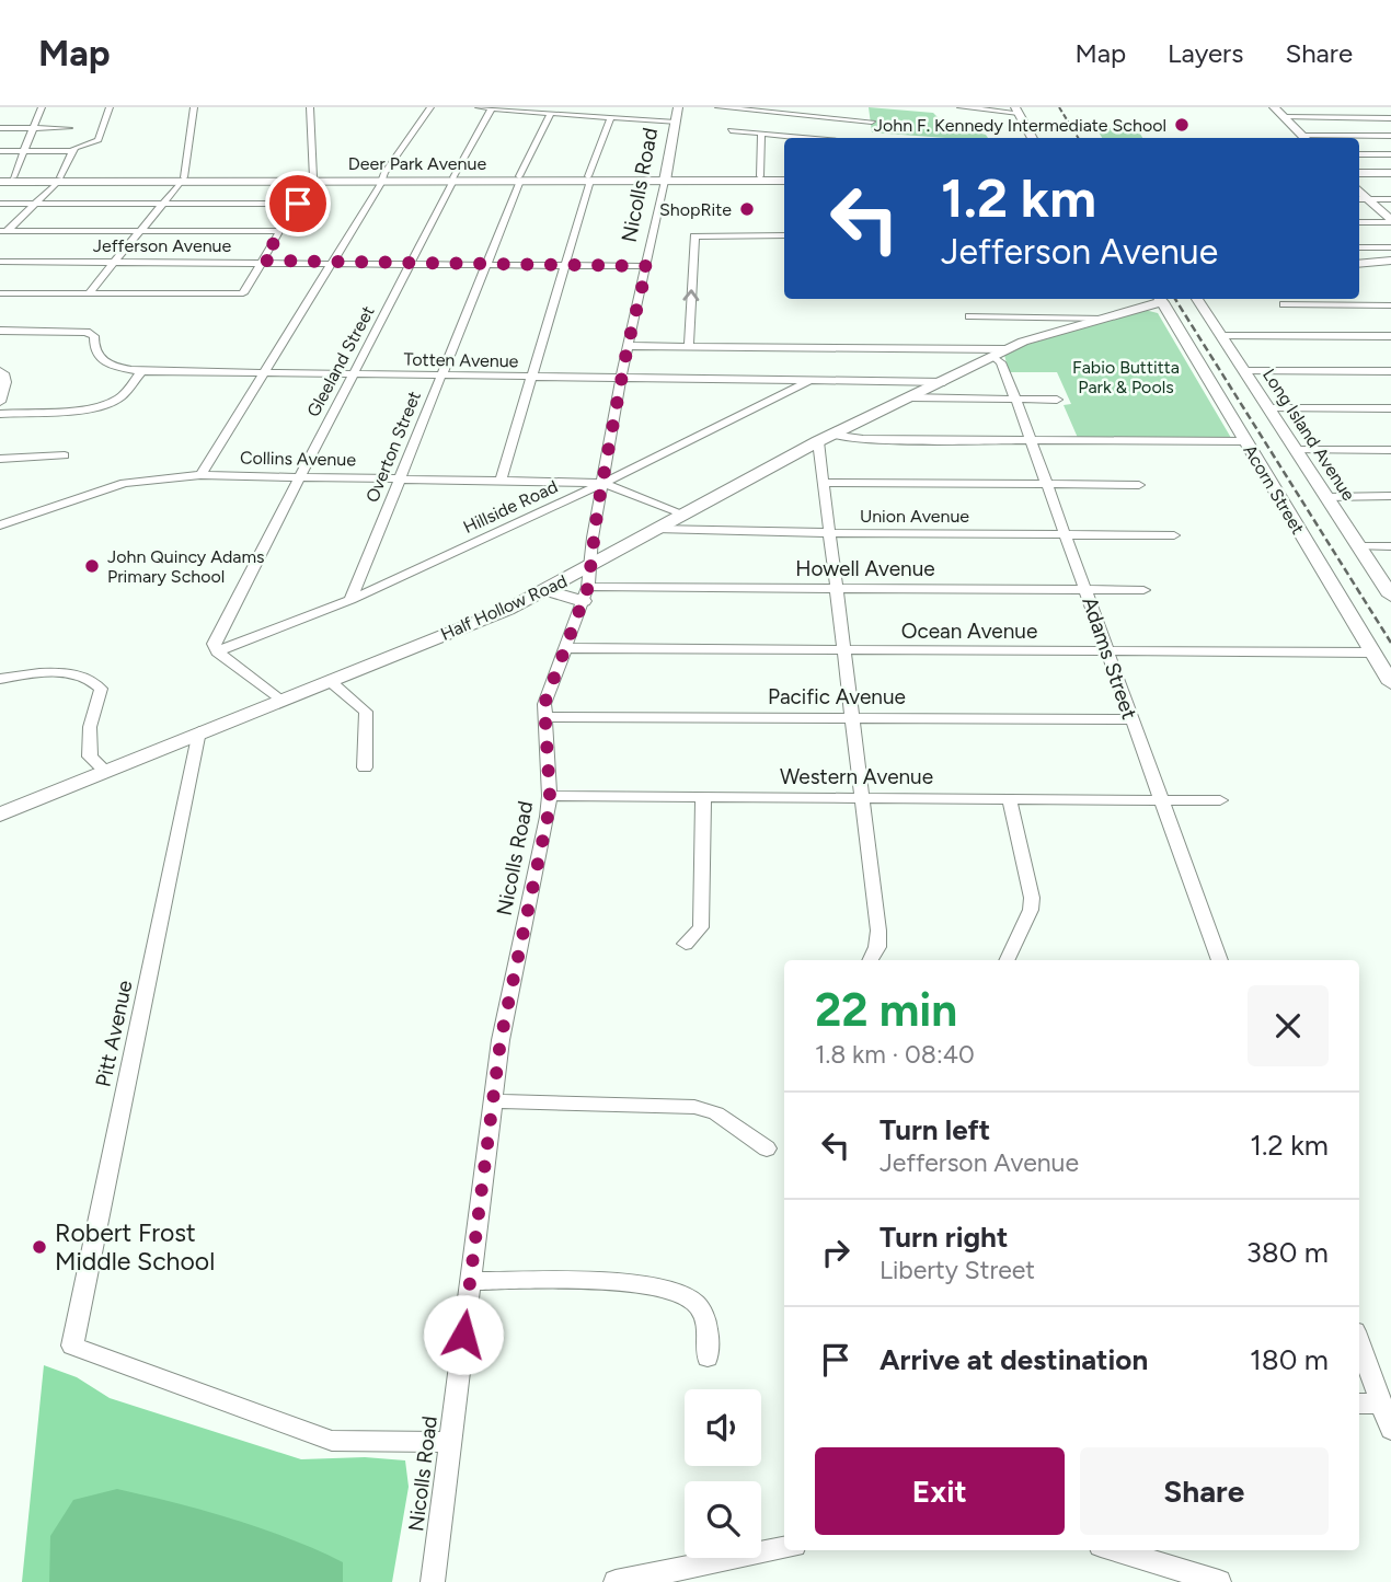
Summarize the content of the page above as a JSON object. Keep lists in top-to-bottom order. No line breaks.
{"streets":{"main road":["Deer Park Avenue"],"street":["Nicolls Road","Jefferson Avenue","Totten Avenue","Gleeland Street","Long Island Avenue","Overton Street","Collins Avenue","Acorn Street","Hillside Road","Union Avenue","Howell Avenue","Half Hollow Road","Ocean Avenue","Adams Street","Pacific Avenue","Western Avenue","Pitt Avenue"]},"crossings":[["Deer Park Avenue","Nicolls Road"],["Deer Park Avenue","Gleeland Street"],["Deer Park Avenue","Overton Street"],["Nicolls Road","Jefferson Avenue"],["Nicolls Road","Totten Avenue"],["Nicolls Road","Collins Avenue"],["Nicolls Road","Hillside Road"],["Nicolls Road","Howell Avenue"],["Nicolls Road","Half Hollow Road"],["Nicolls Road","Ocean Avenue"],["Nicolls Road","Pacific Avenue"],["Nicolls Road","Western Avenue"],["Nicolls Road","Pitt Avenue"],["Jefferson Avenue","Gleeland Street"],["Jefferson Avenue","Overton Street"],["Totten Avenue","Gleeland Street"],["Totten Avenue","Overton Street"],["Totten Avenue","Hillside Road"],["Totten Avenue","Half Hollow Road"],["Gleeland Street","Collins Avenue"],["Gleeland Street","Hillside Road"],["Overton Street","Collins Avenue"],["Overton Street","Hillside Road"],["Collins Avenue","Hillside Road"],["Acorn Street","Half Hollow Road"],["Acorn Street","Ocean Avenue"],["Union Avenue","Half Hollow Road"],["Union Avenue","Adams Street"],["Howell Avenue","Adams Street"],["Half Hollow Road","Adams Street"],["Half Hollow Road","Pitt Avenue"],["Ocean Avenue","Adams Street"],["Adams Street","Pacific Avenue"],["Adams Street","Western Avenue"]],"parks":["Fabio Buttitta Park & Pools"],"places":["John F. Kennedy Intermediate School","ShopRite","John Quincy Adams Primary School","Robert Frost Middle School"],"page":{"header":"Map","nav":["Map","Layers","Share"],"turn":["1.2 km","Jefferson Avenue"],"heading":["22 min","1.8 km · 08:40"],"list":[{"name":"Turn left","note":"Jefferson Avenue","value":"1.2 km"},{"name":"Turn right","note":"Liberty Street","value":"380 m"},{"name":"Arrive at destination","value":"180 m"}],"buttons":["Exit","Share"]}}
